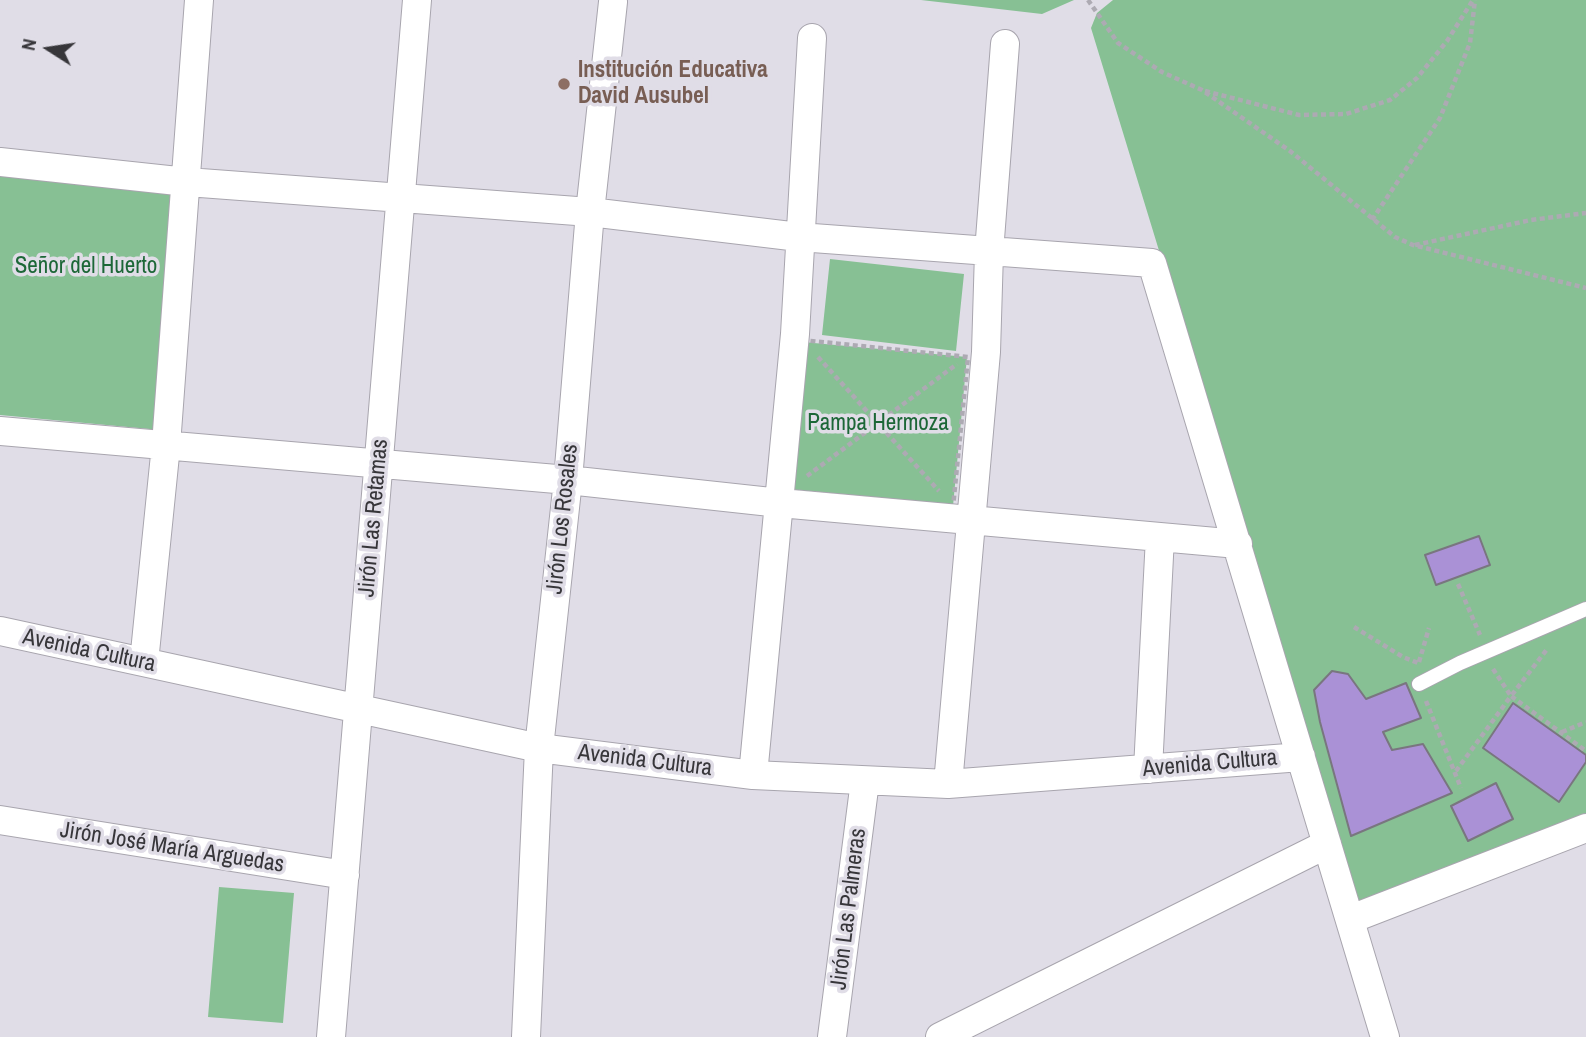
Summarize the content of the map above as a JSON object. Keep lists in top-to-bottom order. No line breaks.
{"streets":{"street":["Jirón Las Retamas","Jirón Los Rosales","Avenida Cultura","Jirón José María Arguedas","Jirón Las Palmeras"]},"crossings":[["Jirón Las Retamas","Avenida Cultura"],["Jirón Las Retamas","Jirón José María Arguedas"],["Jirón Los Rosales","Avenida Cultura"],["Avenida Cultura","Jirón Las Palmeras"]],"parks":["Señor del Huerto","Pampa Hermoza"],"places":["Institución Educativa David Ausubel"],"north":"left"}
